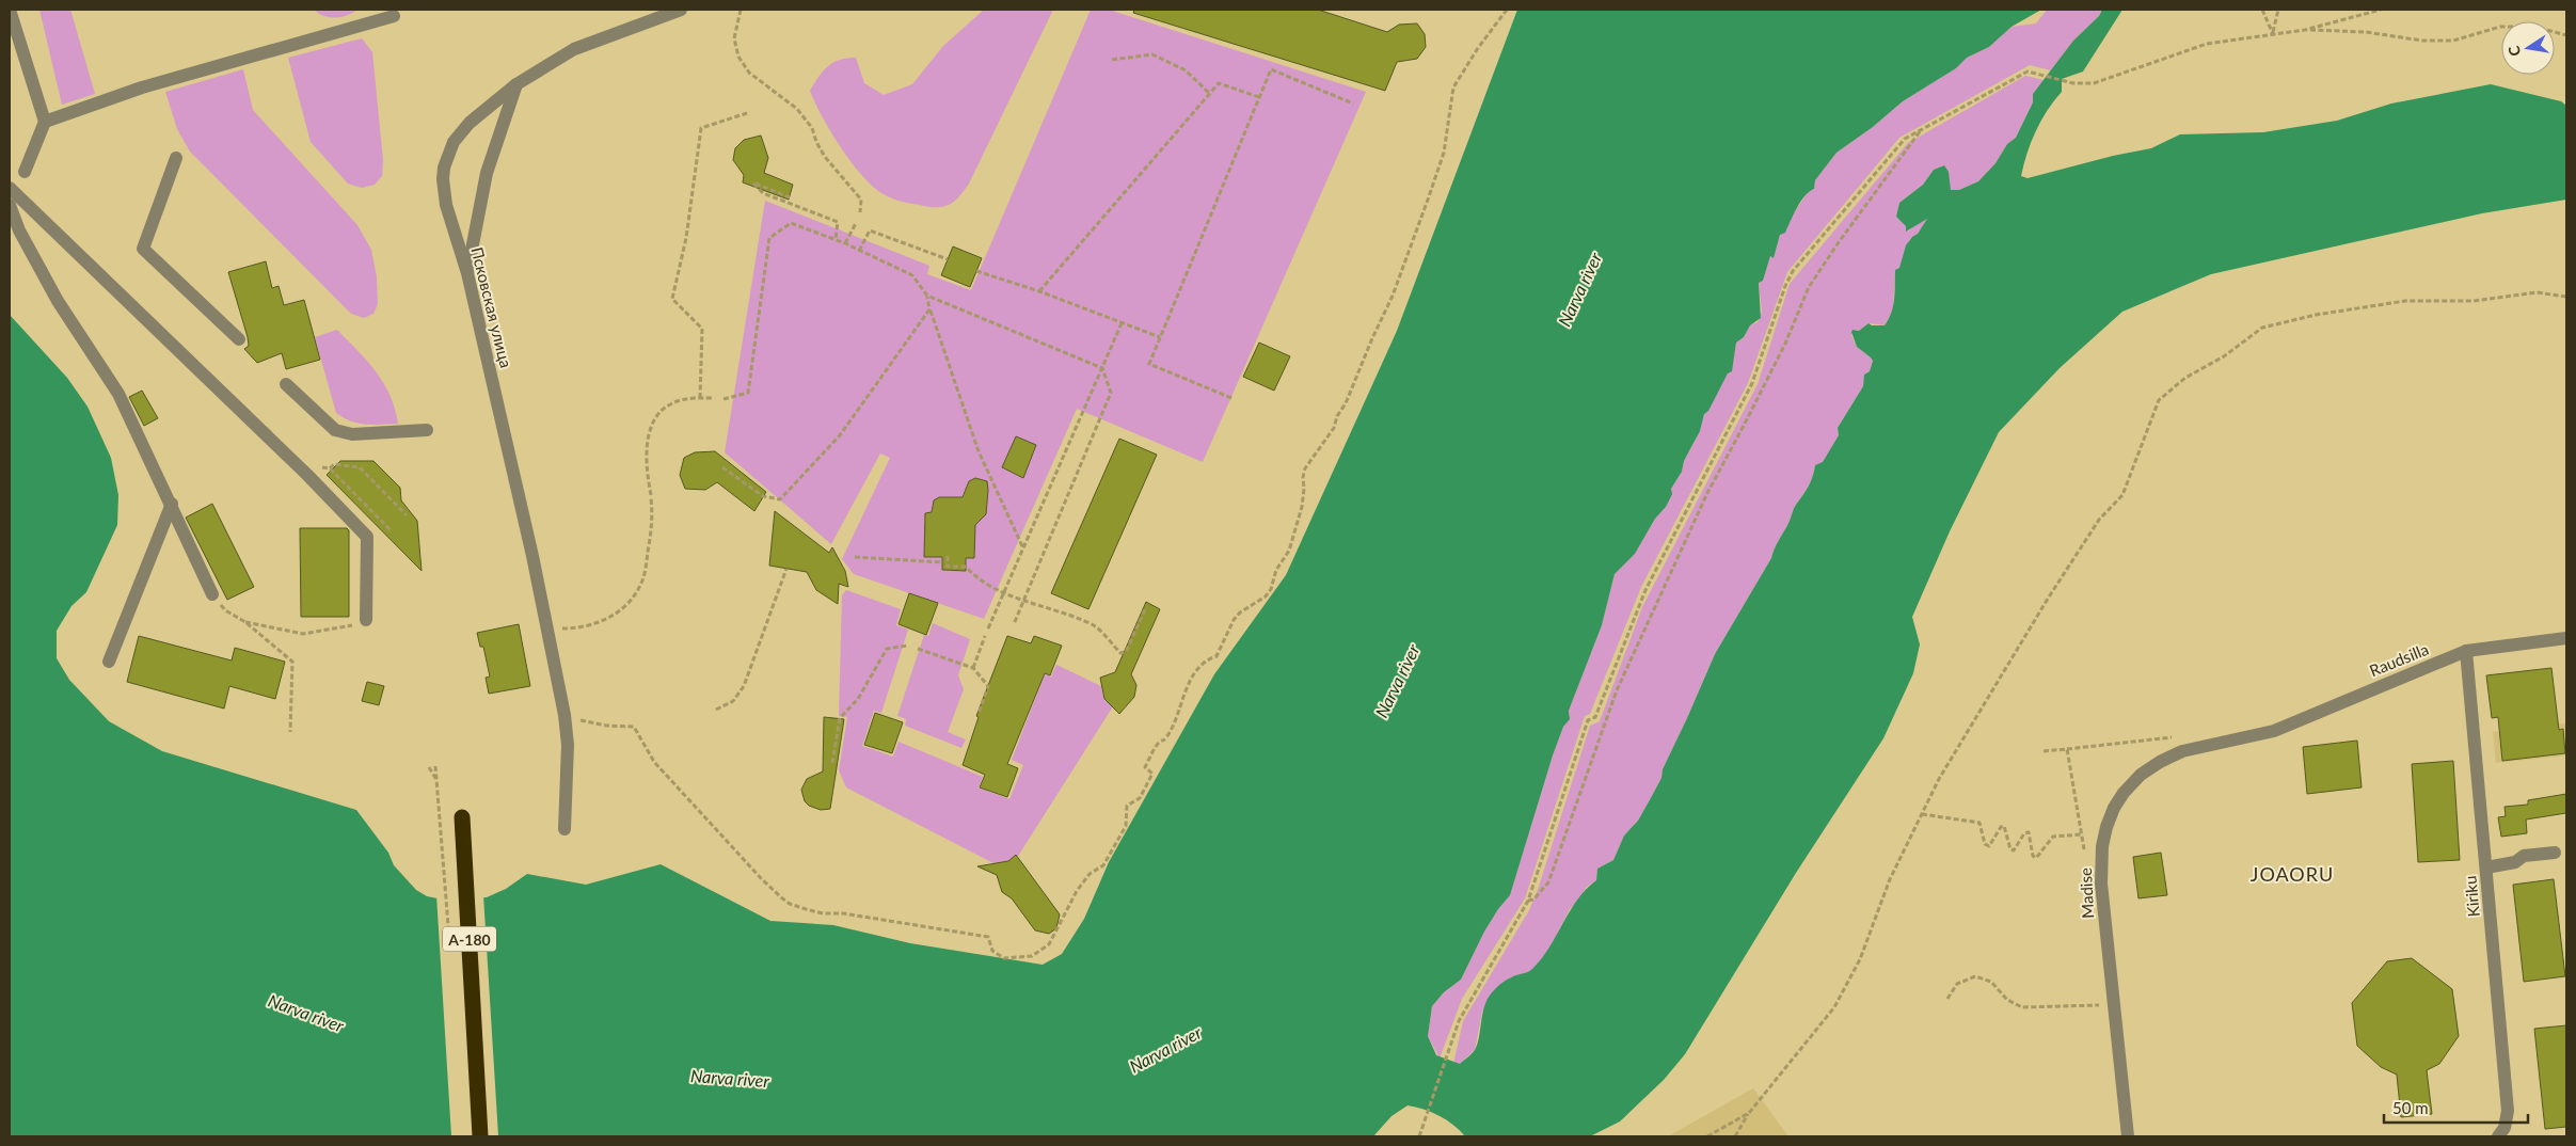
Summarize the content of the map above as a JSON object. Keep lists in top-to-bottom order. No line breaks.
{"streets":{"highway":["А-180"],"street":["Псковская улица","Raudsilla","Madise","Kiriku"]},"crossings":[["Raudsilla","Madise"],["Raudsilla","Kiriku"]],"districts":["JOAORU"],"water":["Narva river"],"scale_bar":"50 m","north":"left"}
